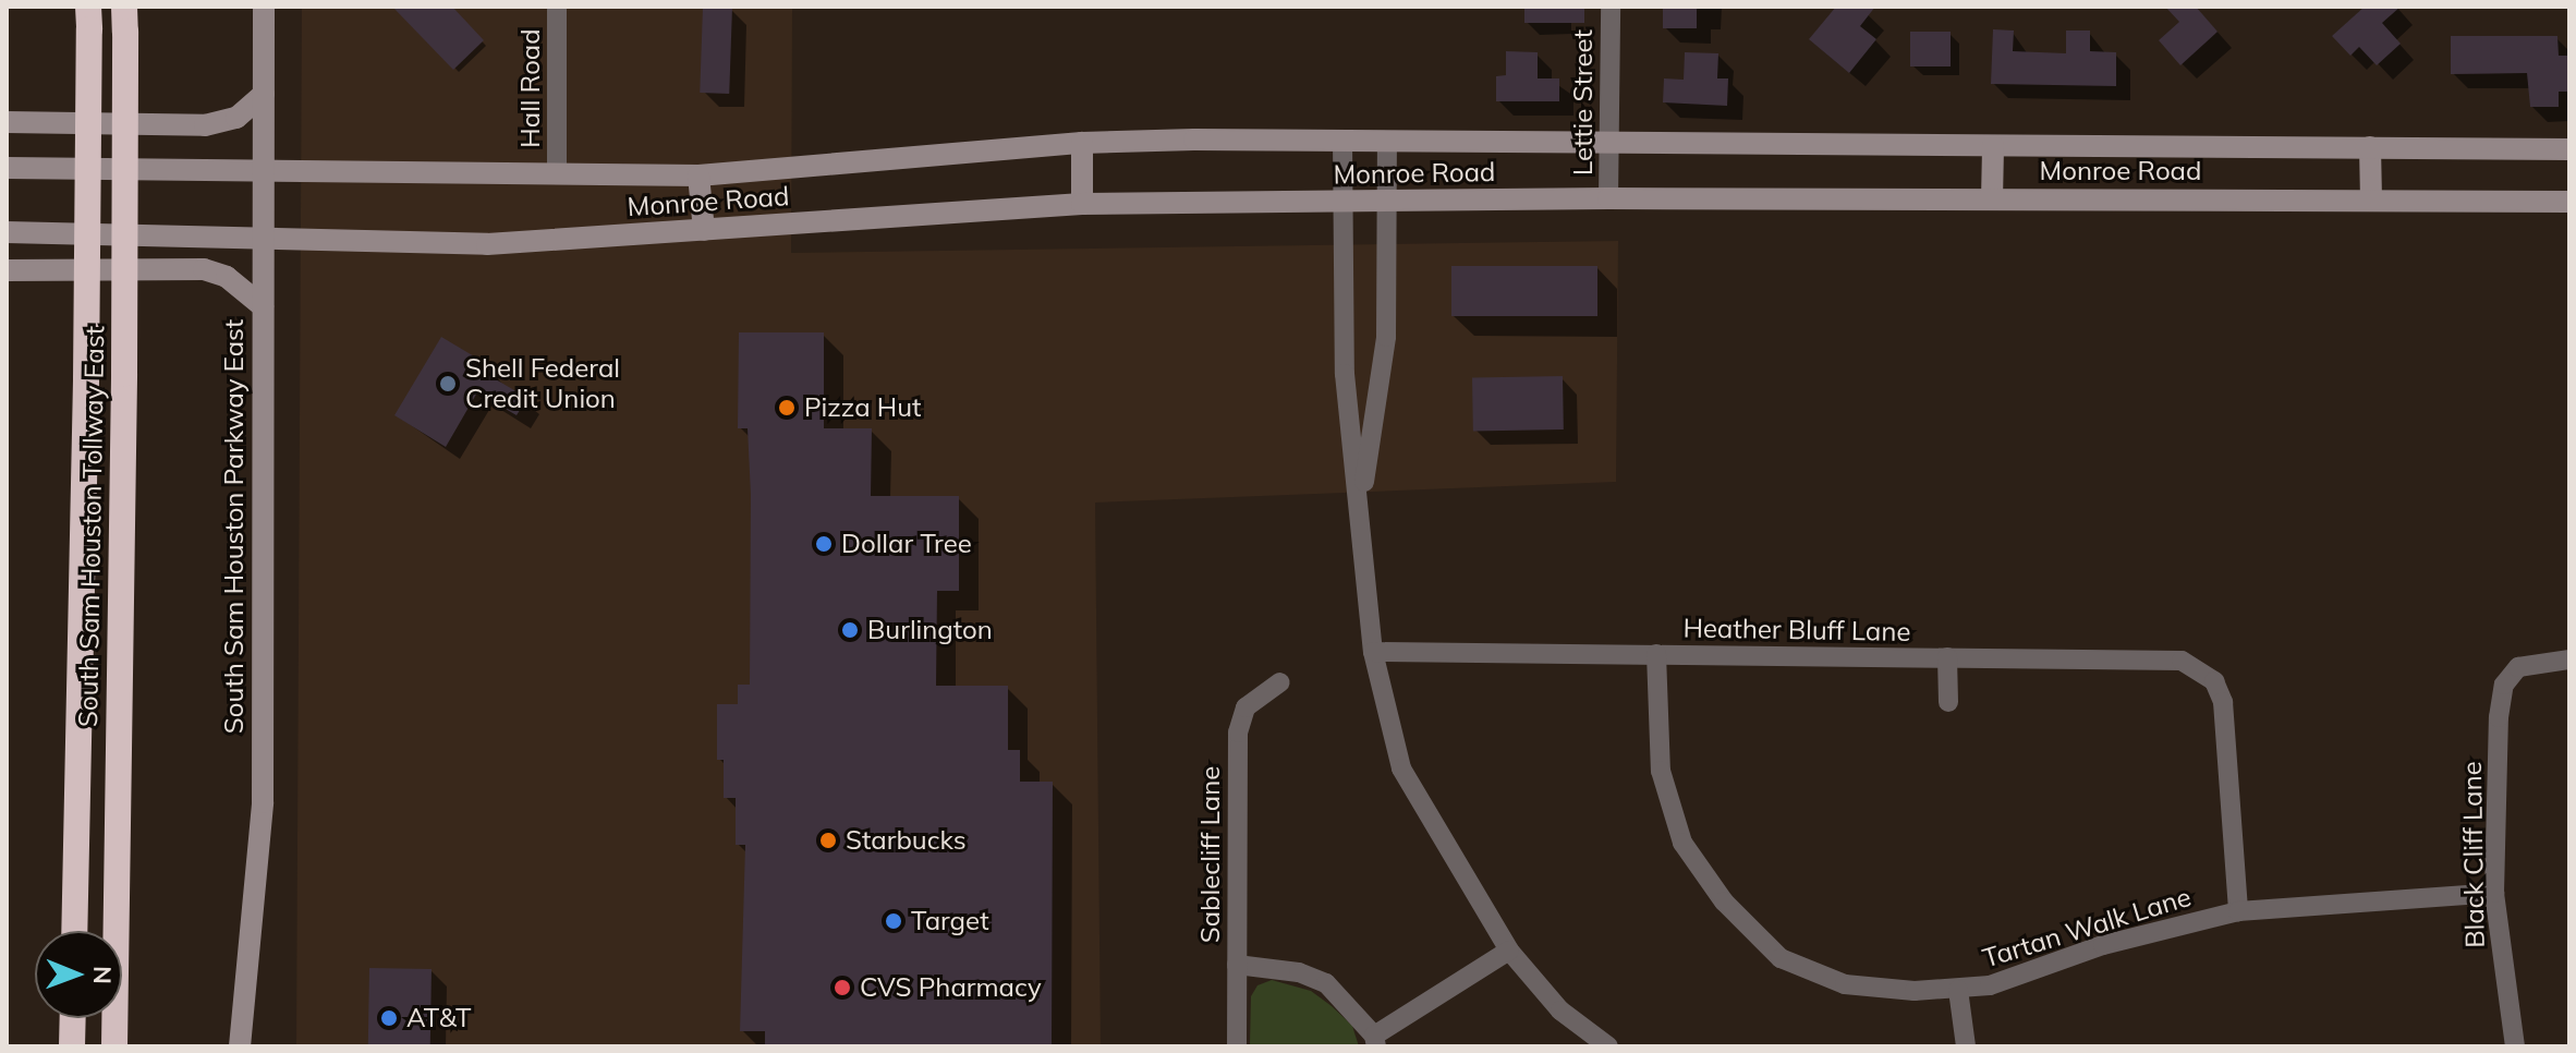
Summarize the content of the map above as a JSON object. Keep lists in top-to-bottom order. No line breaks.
{"streets":{"highway":["South Sam Houston Tollway East"],"main road":["Monroe Road","South Sam Houston Parkway East"],"street":["Hall Road","Lettie Street","Heather Bluff Lane","Sablecliff Lane","Black Cliff Lane","Tartan Walk Lane"]},"crossings":[["Hall Road","Monroe Road"],["Lettie Street","Monroe Road"],["Monroe Road","South Sam Houston Parkway East"],["Heather Bluff Lane","Tartan Walk Lane"],["Black Cliff Lane","Tartan Walk Lane"]],"places":["Shell Federal Credit Union","Pizza Hut","Dollar Tree","Burlington","Starbucks","Target","CVS Pharmacy","AT&T"],"north":"right"}
